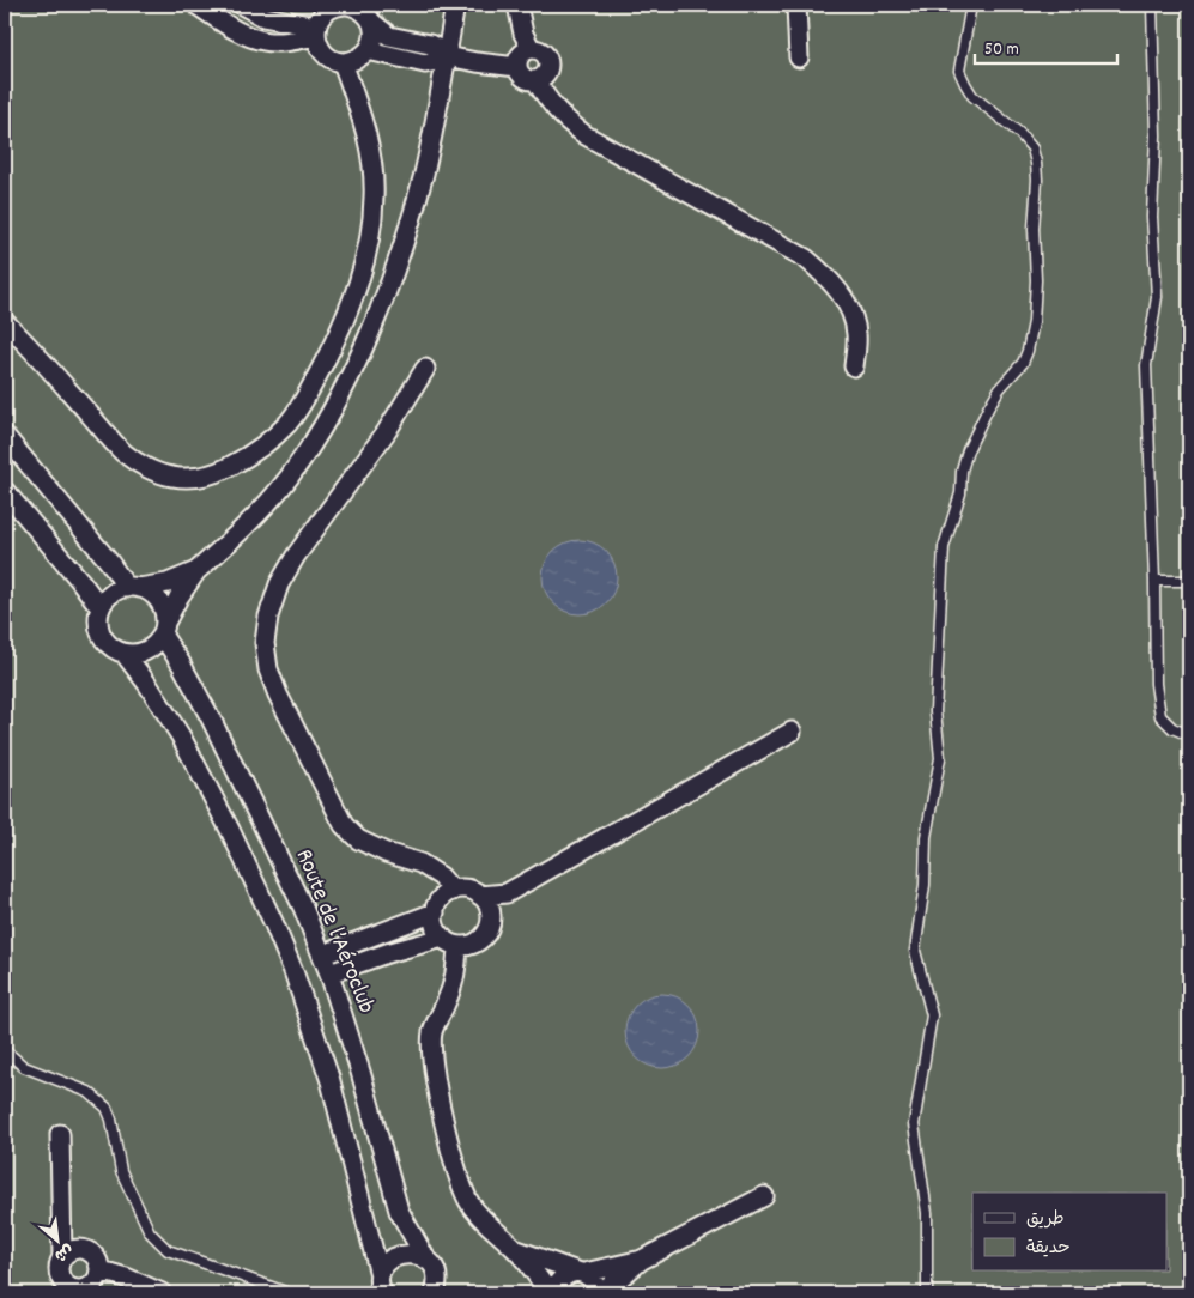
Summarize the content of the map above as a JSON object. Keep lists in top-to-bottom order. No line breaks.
{"streets":{"street":["Route de l’Aéroclub"]},"legend":["طريق","حديقة"],"scale_bar":"50 m","north":"bottom right"}
